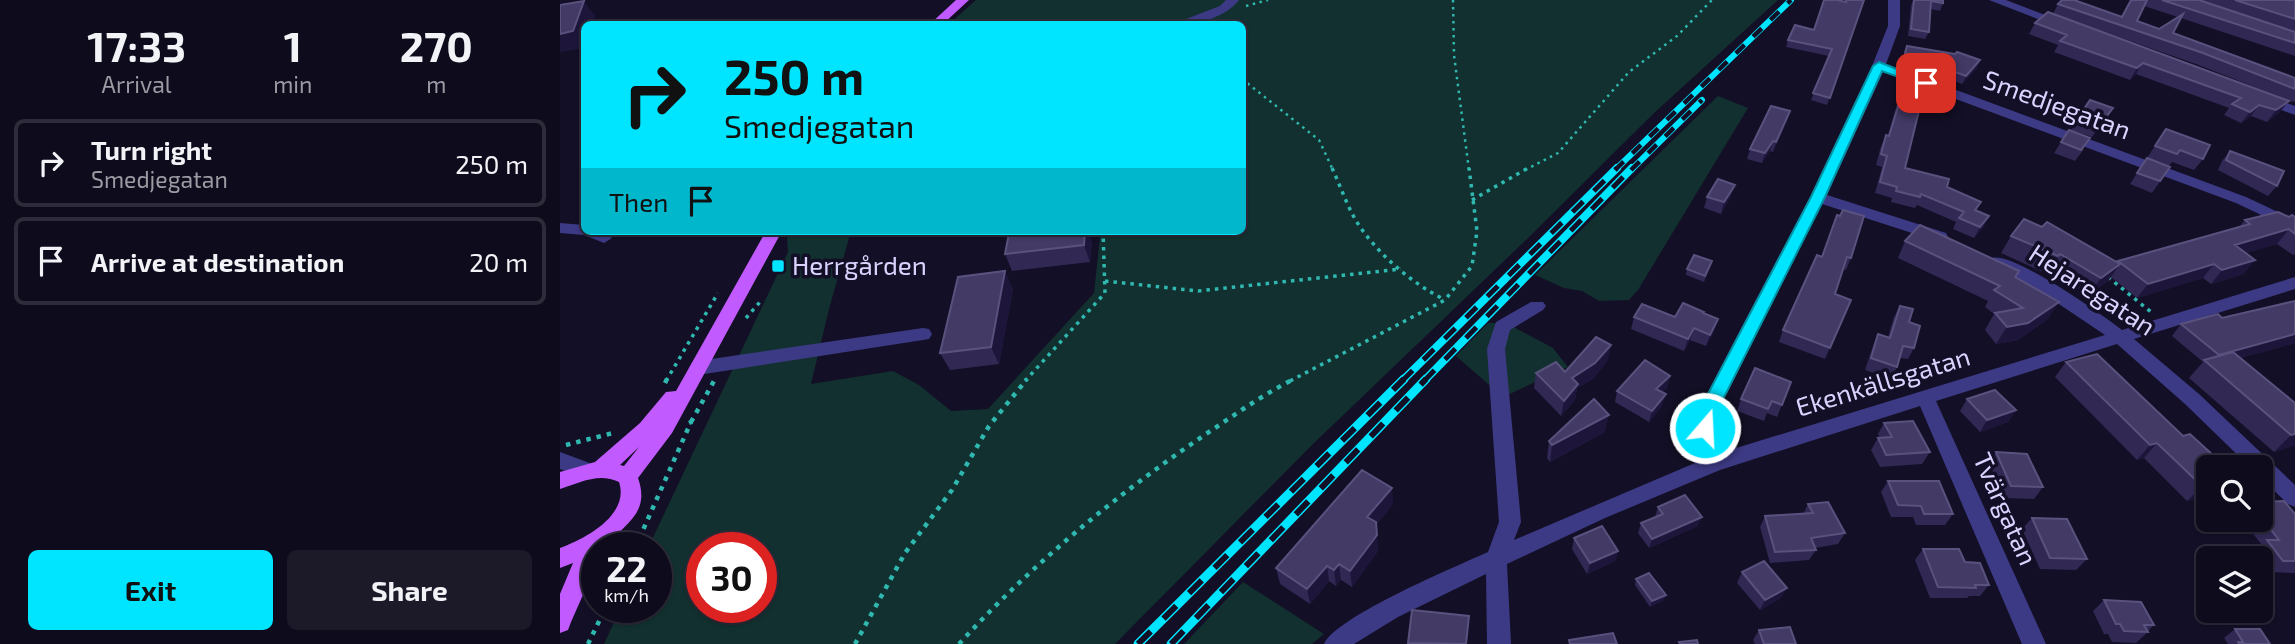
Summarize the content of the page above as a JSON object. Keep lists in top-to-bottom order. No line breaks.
{"streets":{"street":["Smedjegatan","Hejaregatan","Ekenkällsgatan","Tvärgatan"]},"crossings":[["Hejaregatan","Ekenkällsgatan"],["Ekenkällsgatan","Tvärgatan"]],"places":{"transit":["Herrgården"]},"page":{"eta":["17:33","Arrival","1","min","270","m"],"turn":["250 m","Smedjegatan"],"list":[{"name":"Turn right","note":"Smedjegatan","value":"250 m"},{"name":"Arrive at destination","value":"20 m"}],"then":"Then","speed":"22 km/h","limit":"30","buttons":["Exit","Share"]}}
